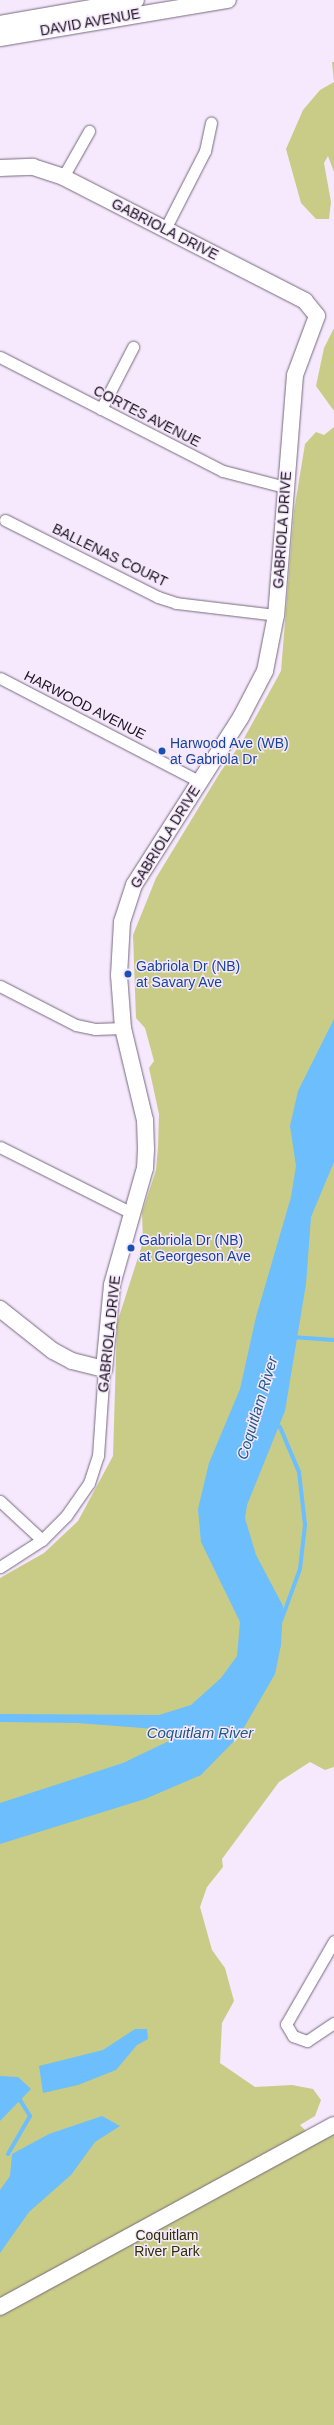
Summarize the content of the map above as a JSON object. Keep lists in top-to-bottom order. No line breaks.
{"streets":{"street":["DAVID AVENUE","GABRIOLA DRIVE","CORTES AVENUE","BALLENAS COURT","HARWOOD AVENUE"]},"crossings":[["GABRIOLA DRIVE","CORTES AVENUE"],["GABRIOLA DRIVE","BALLENAS COURT"],["GABRIOLA DRIVE","HARWOOD AVENUE"]],"water":["Coquitlam River"],"parks":["Coquitlam River Park"],"places":["Harwood Ave (WB) at Gabriola Dr","Gabriola Dr (NB) at Savary Ave","Gabriola Dr (NB) at Georgeson Ave"]}
